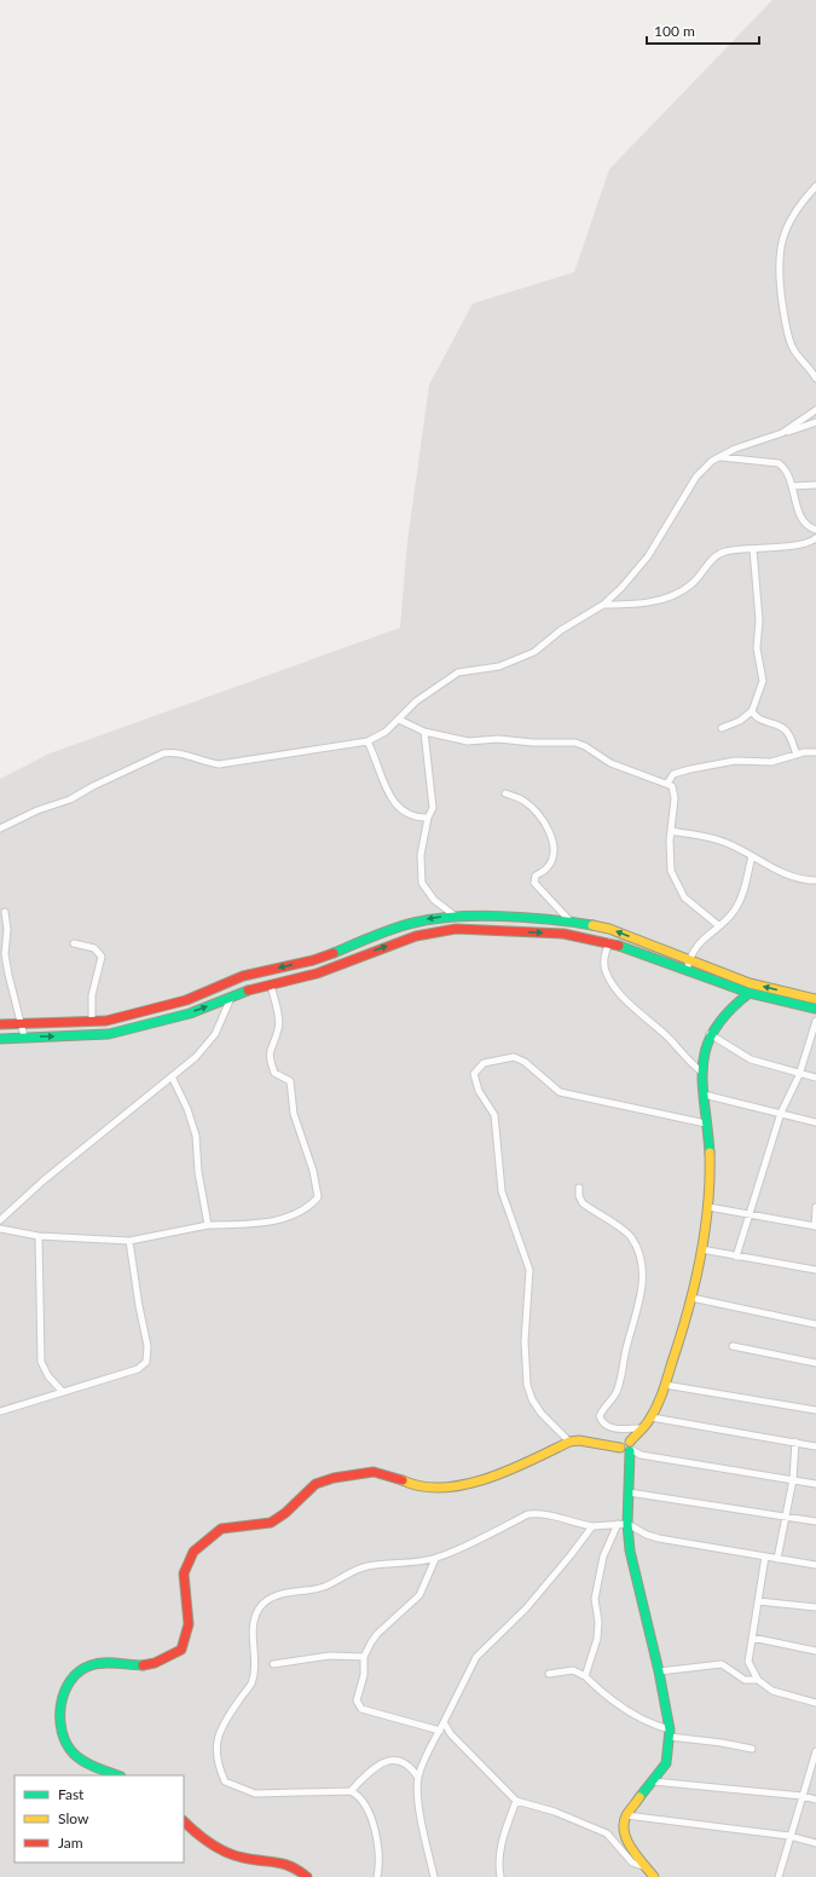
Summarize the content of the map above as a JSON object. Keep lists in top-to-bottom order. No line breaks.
{"legend":["Fast","Slow","Jam"],"scale_bar":"100 m"}
